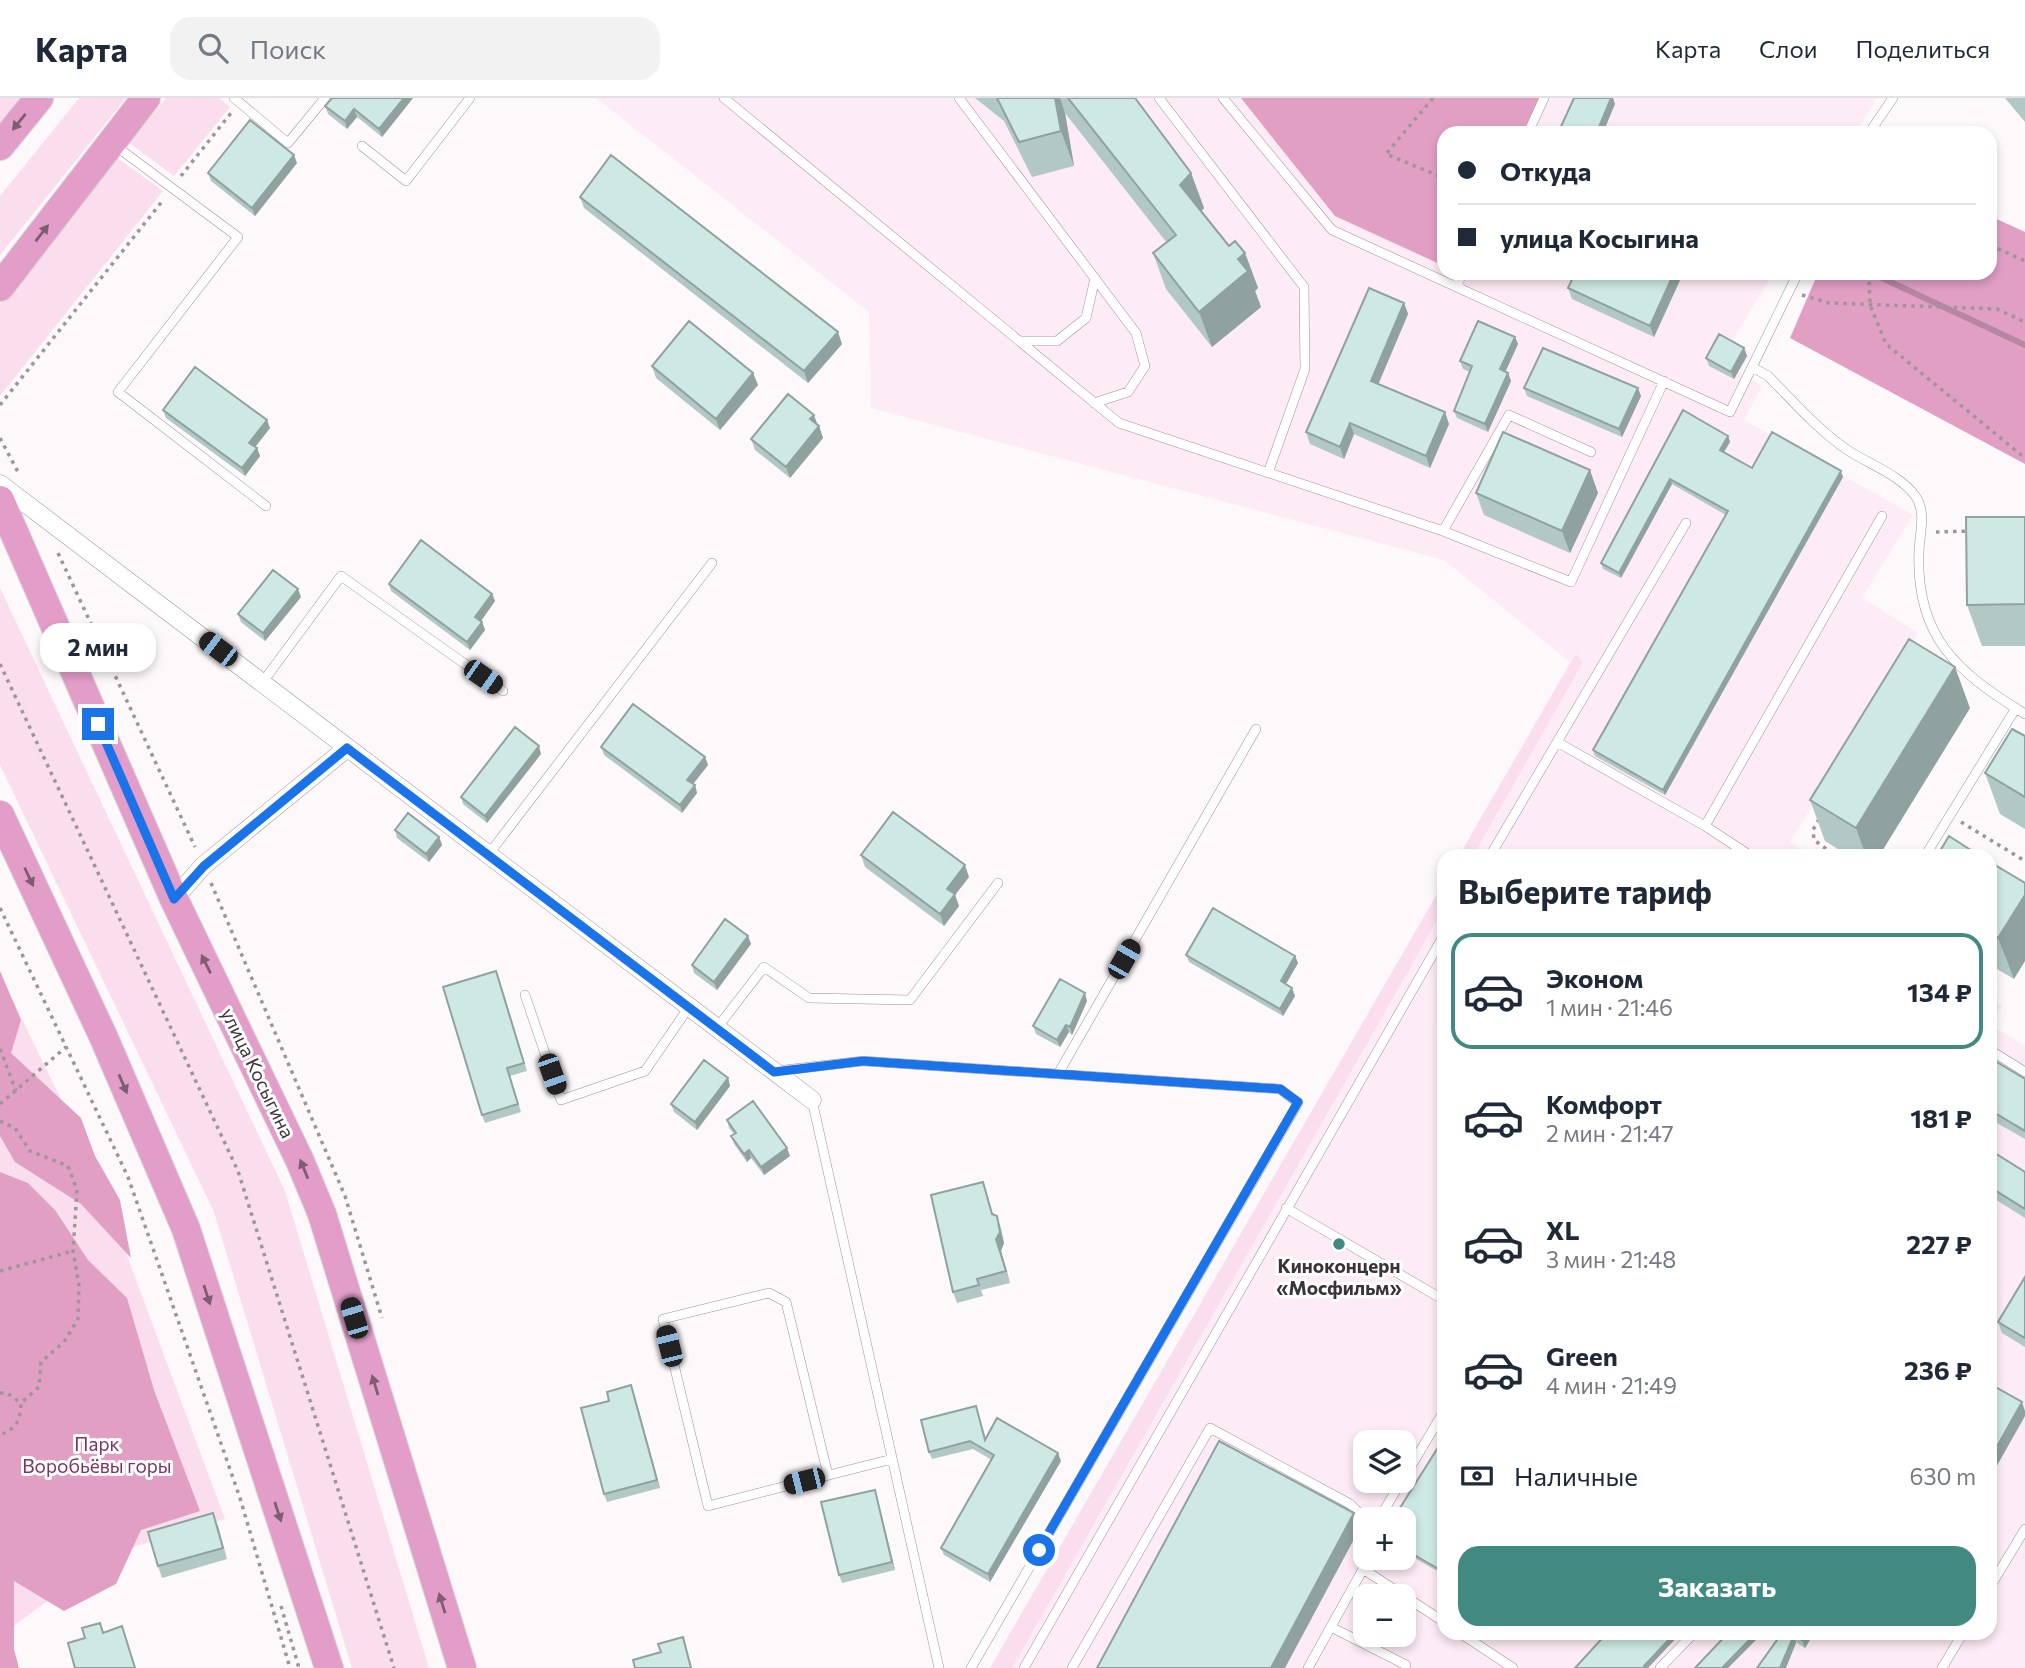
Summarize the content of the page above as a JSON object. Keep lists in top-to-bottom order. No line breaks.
{"streets":{"main road":["улица Косыгина"]},"parks":["Парк Воробьёвы горы"],"places":["Киноконцерн «Мосфильм»"],"page":{"header":"Карта","search":"Поиск","nav":["Карта","Слои","Поделиться"],"banner":["Откуда","улица Косыгина"],"bubble":"2 мин","heading":"Выберите тариф","list":[{"name":"Эконом","note":"1 мин · 21:46","value":"134 ₽"},{"name":"Комфорт","note":"2 мин · 21:47","value":"181 ₽"},{"name":"XL","note":"3 мин · 21:48","value":"227 ₽"},{"name":"Green","note":"4 мин · 21:49","value":"236 ₽"}],"map_buttons":["+","−"],"pay":["Наличные","630 m"],"buttons":"Заказать"}}
